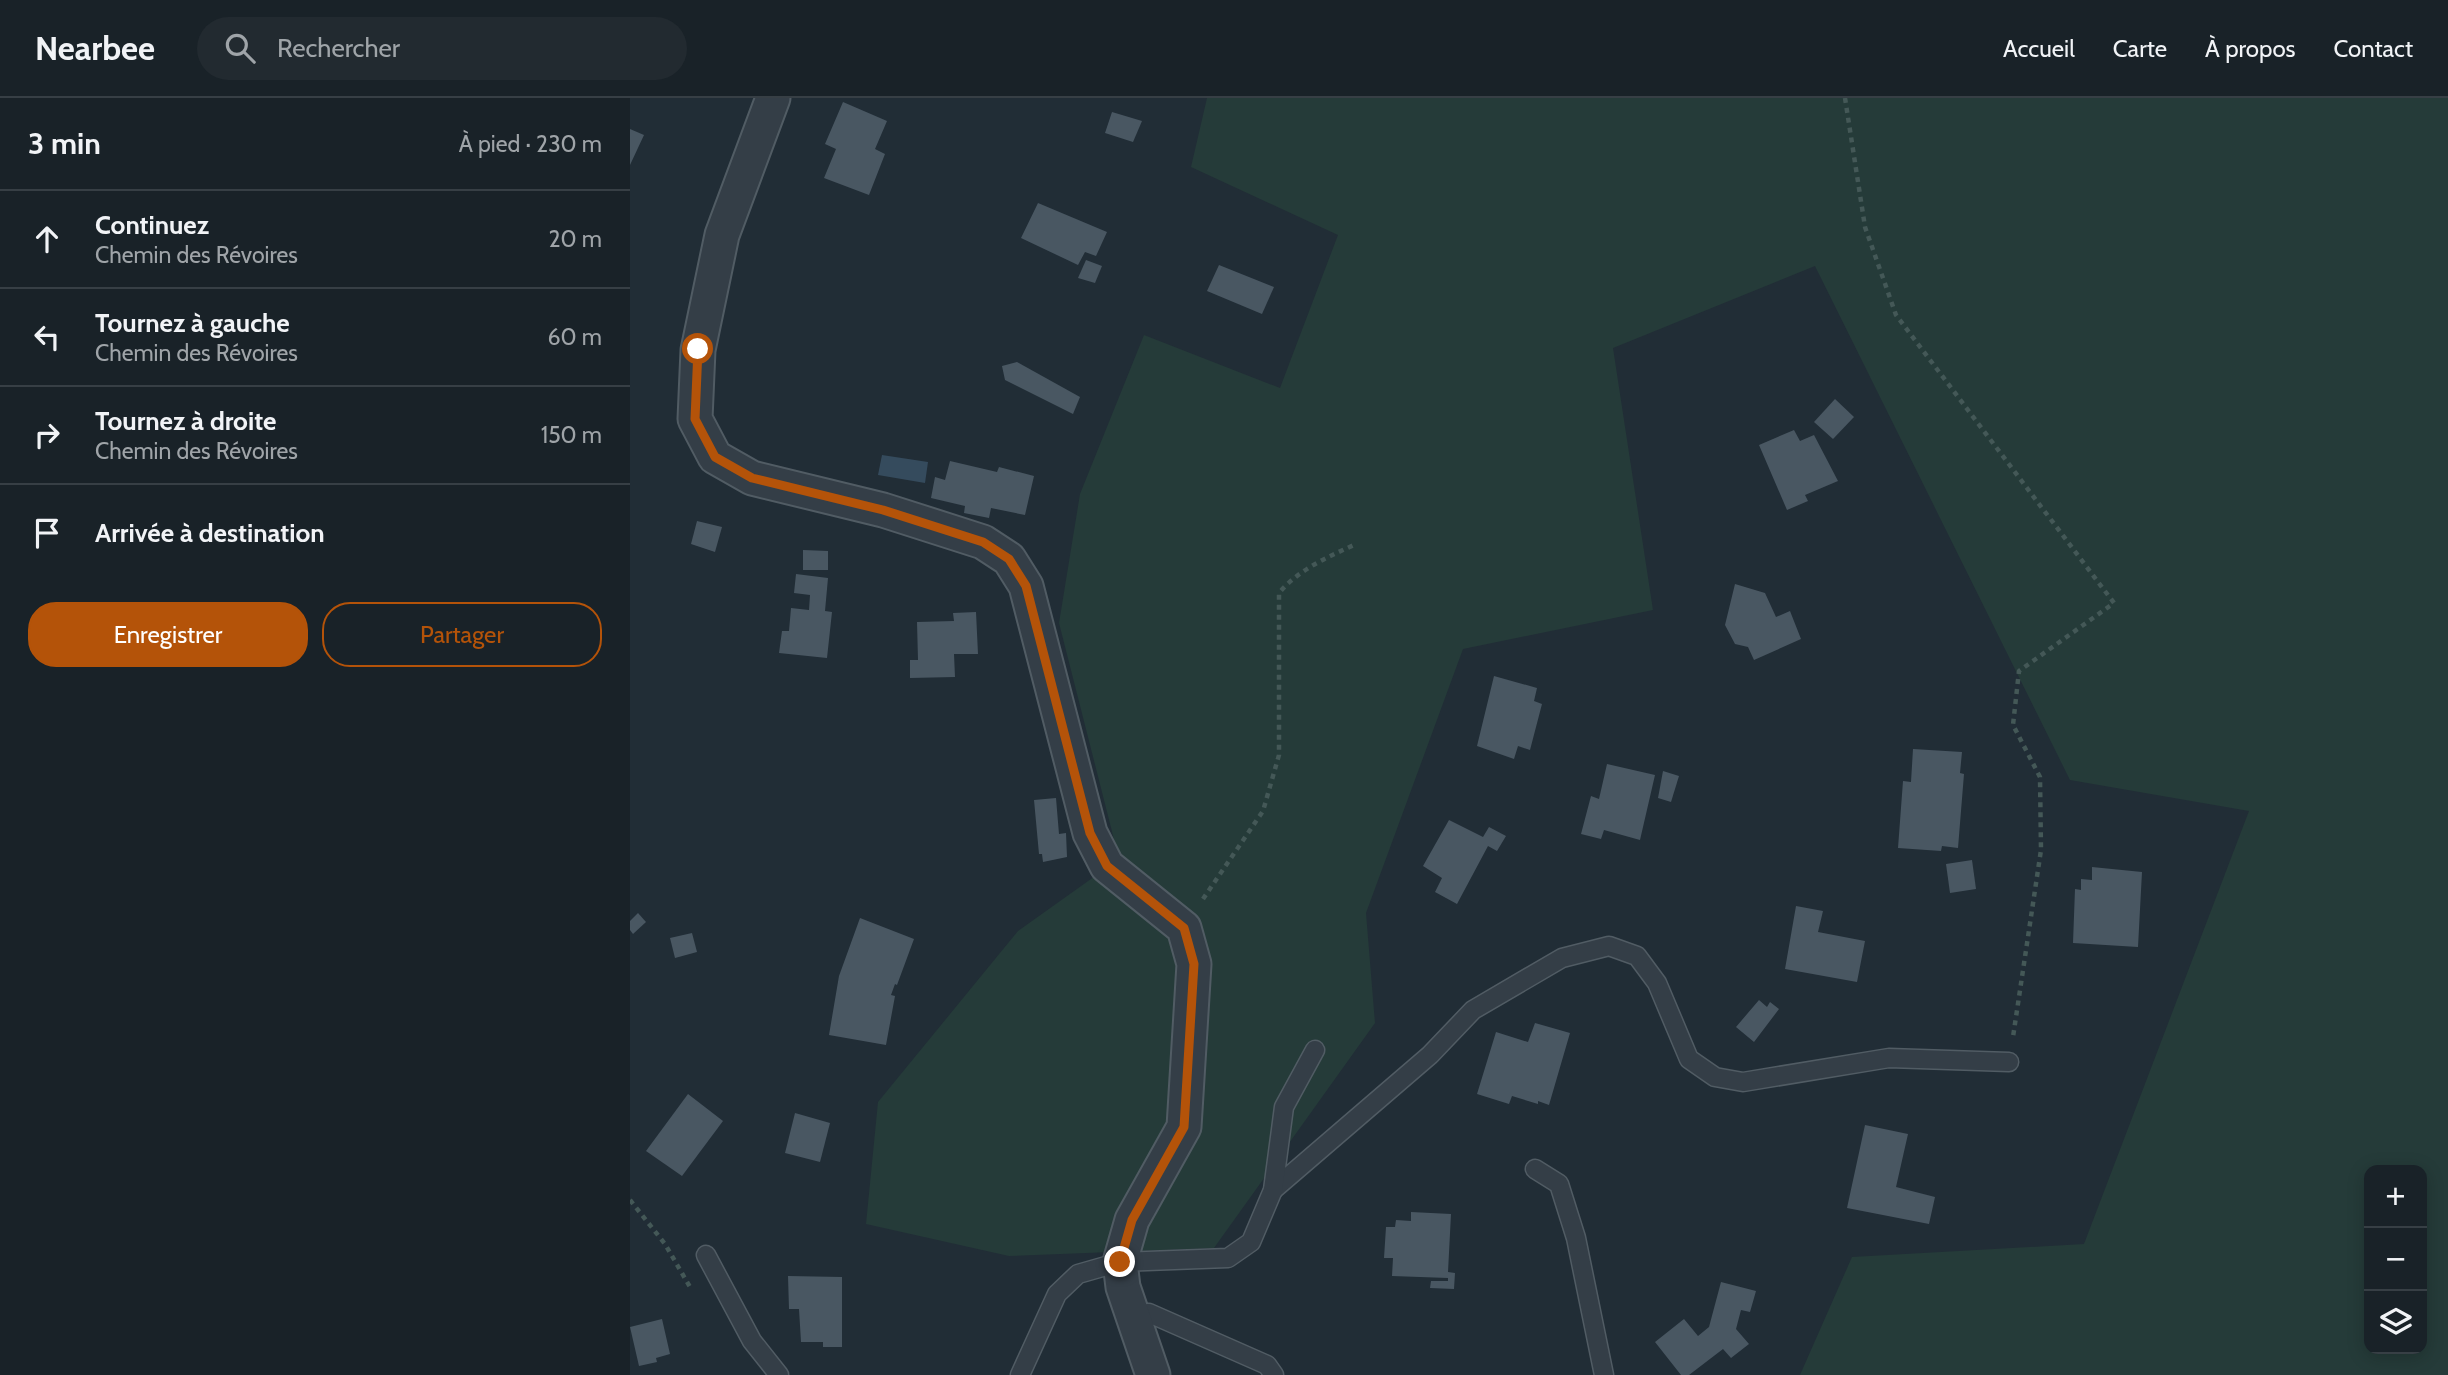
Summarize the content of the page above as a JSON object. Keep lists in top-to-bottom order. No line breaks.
{"page":{"header":"Nearbee","search":"Rechercher","nav":["Accueil","Carte","À propos","Contact"],"heading":["3 min","À pied · 230 m"],"list":[["Continuez","Chemin des Révoires","20 m"],["Tournez à gauche","Chemin des Révoires","60 m"],["Tournez à droite","Chemin des Révoires","150 m"],"Arrivée à destination"],"buttons":["Enregistrer","Partager"],"map_buttons":["+","−"]}}
